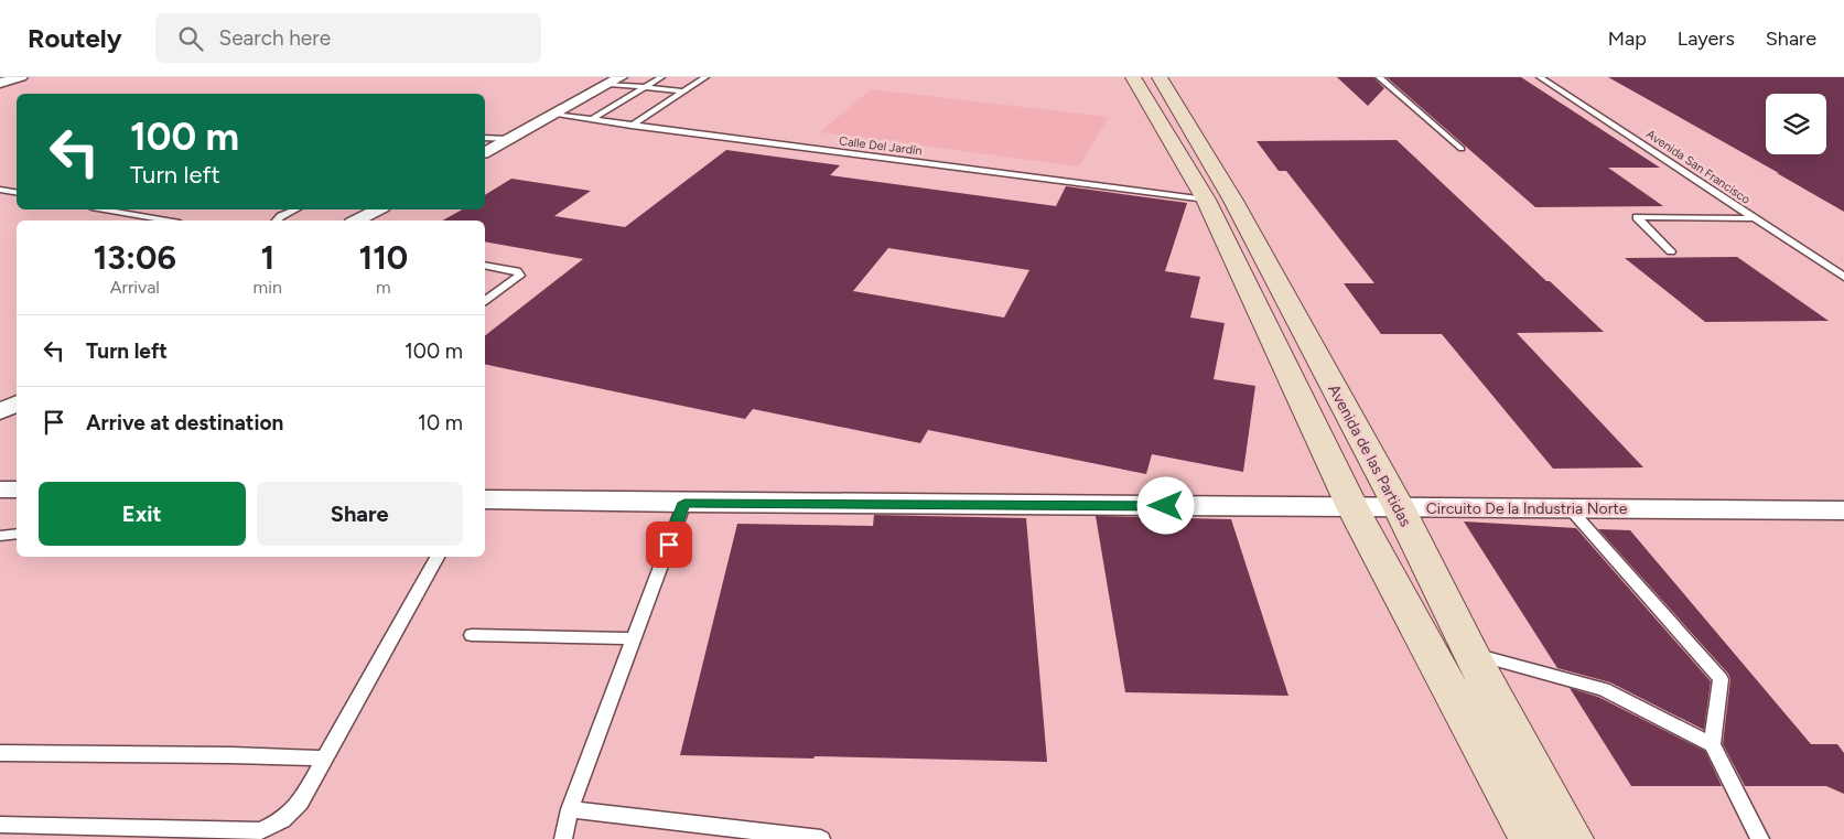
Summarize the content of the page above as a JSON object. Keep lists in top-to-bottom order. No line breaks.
{"streets":{"main road":["Avenida de las Partidas"],"street":["Circuito De la Industria Norte"],"lane":["Calle Del Jardín","Avenida San Francisco"]},"crossings":[["Avenida de las Partidas","Circuito De la Industria Norte"]],"page":{"header":"Routely","search":"Search here","nav":["Map","Layers","Share"],"turn":["100 m","Turn left"],"eta":["13:06","Arrival","1","min","110","m"],"list":[{"name":"Turn left","value":"100 m"},{"name":"Arrive at destination","value":"10 m"}],"buttons":["Exit","Share"]}}
